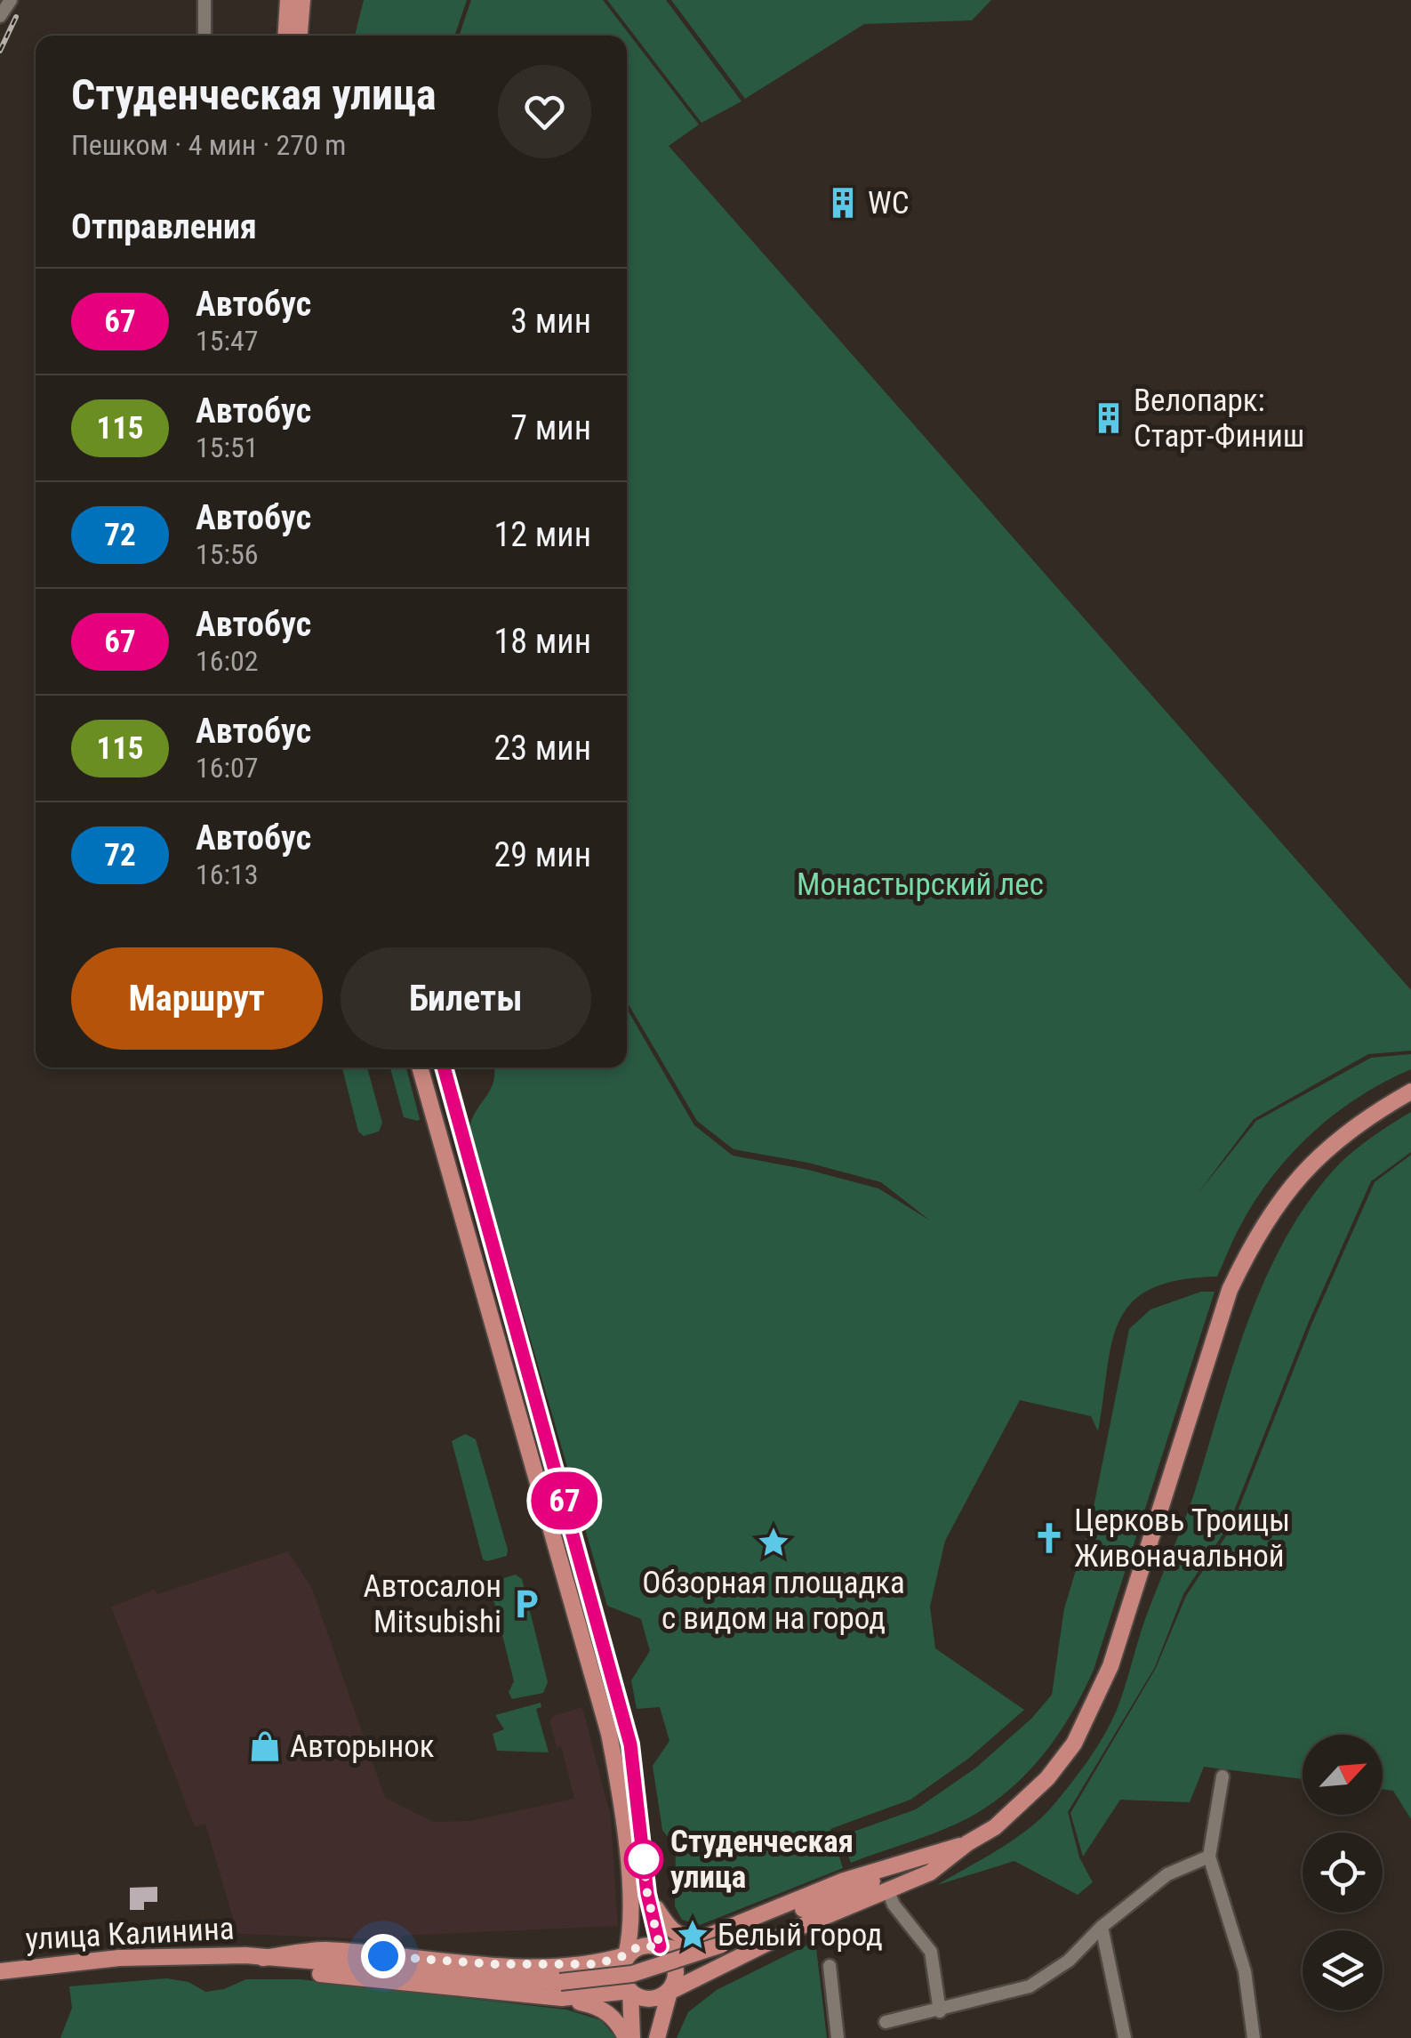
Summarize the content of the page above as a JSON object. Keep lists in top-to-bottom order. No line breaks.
{"streets":{"main road":["улица Калинина"]},"parks":["Монастырский лес"],"places":{"building":["WC","Велопарк: Старт-Финиш"],"church":["Церковь Троицы Живоначальной"],"place":["Обзорная площадка с видом на город","Белый город"],"parking":["Автосалон Mitsubishi"],"shop":["Авторынок"],"other":["Студенческая улица"]},"lines":["bus line 67"],"north":"top right","page":{"on_map":"67","heading":[["Студенческая улица","Пешком · 4 мин · 270 m"],"Отправления"],"list":[{"mark":"67","name":"Автобус","note":"15:47","value":"3 мин"},{"mark":"115","name":"Автобус","note":"15:51","value":"7 мин"},{"mark":"72","name":"Автобус","note":"15:56","value":"12 мин"},{"mark":"67","name":"Автобус","note":"16:02","value":"18 мин"},{"mark":"115","name":"Автобус","note":"16:07","value":"23 мин"},{"mark":"72","name":"Автобус","note":"16:13","value":"29 мин"}],"buttons":["Маршрут","Билеты"]}}
